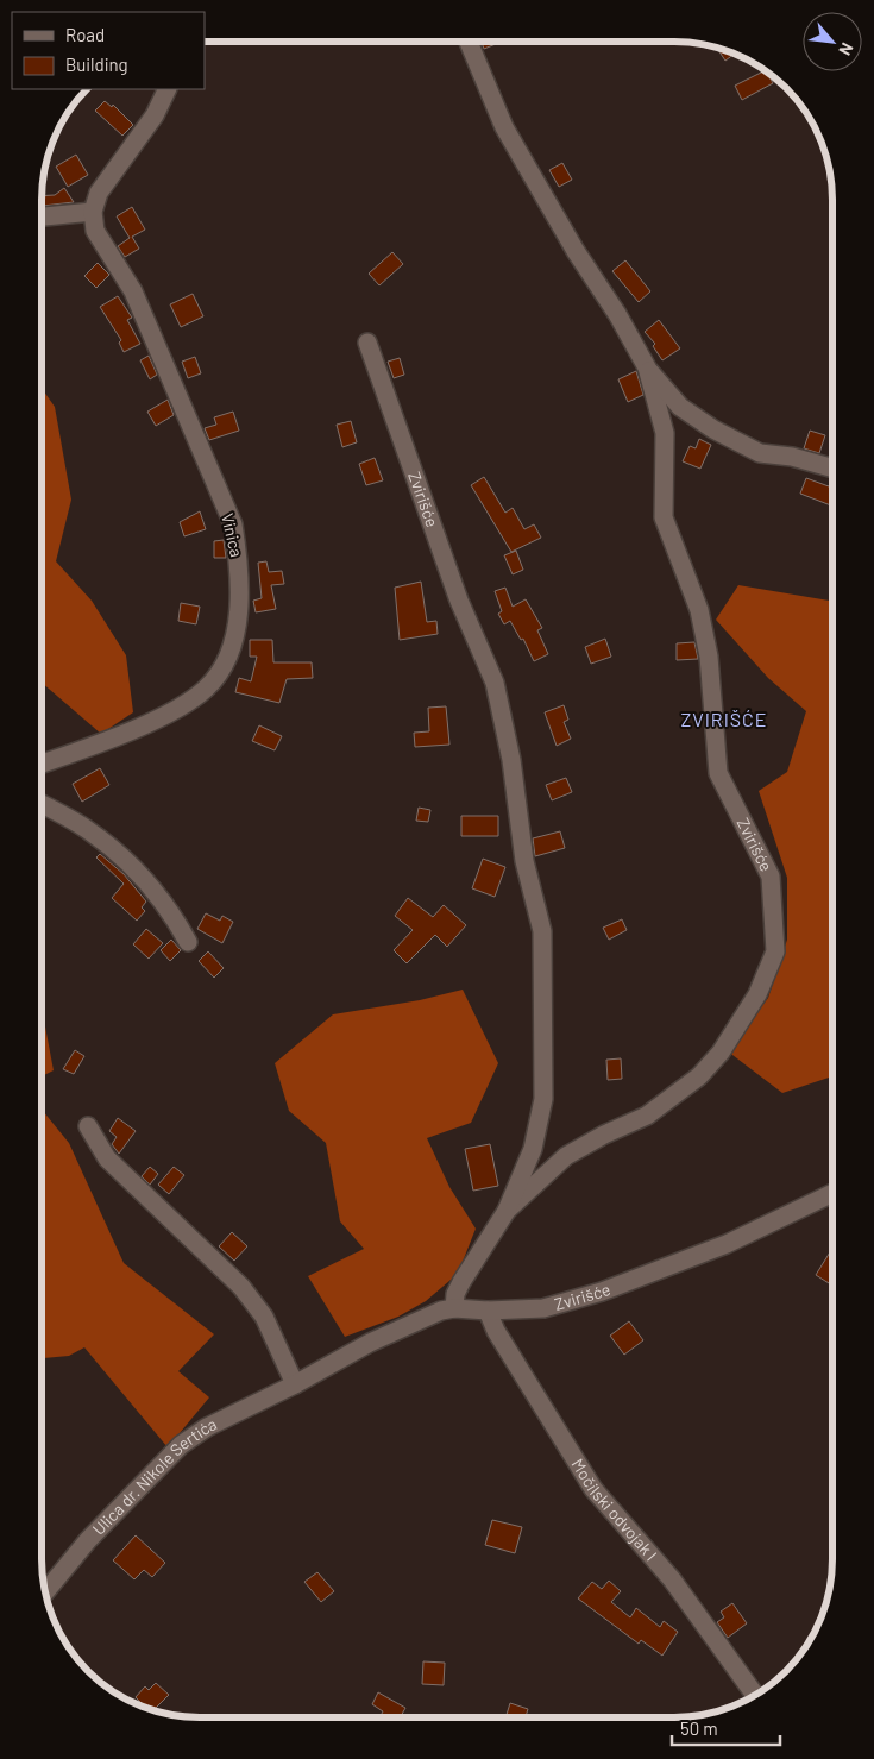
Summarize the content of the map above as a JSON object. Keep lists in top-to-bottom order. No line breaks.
{"streets":{"street":["Zvirišće","Vinica","Ulica dr. Nikole Sertića","Močilski odvojak I"]},"crossings":[["Zvirišće","Ulica dr. Nikole Sertića"],["Zvirišće","Močilski odvojak I"]],"districts":["ZVIRIŠĆE"],"legend":["Road","Building"],"scale_bar":"50 m","north":"bottom right"}
